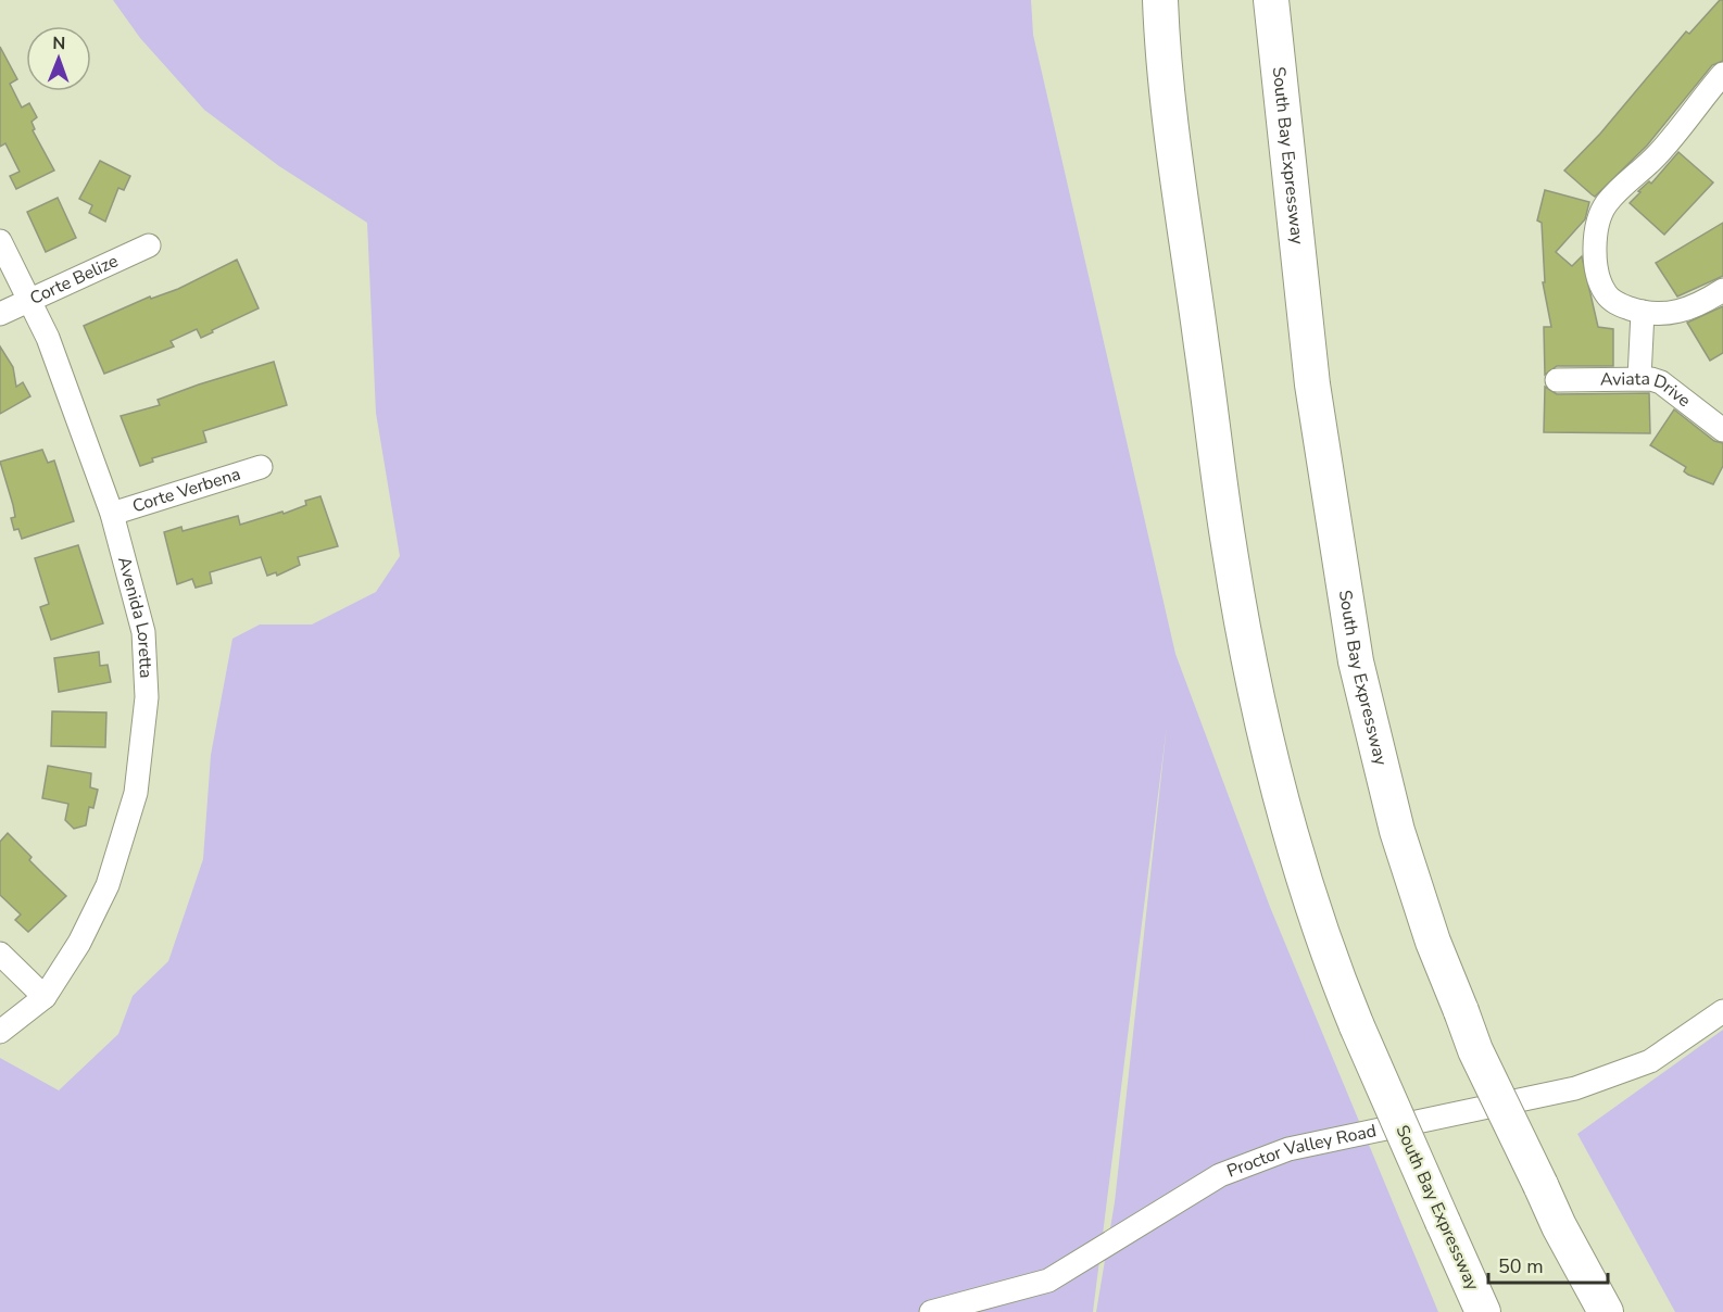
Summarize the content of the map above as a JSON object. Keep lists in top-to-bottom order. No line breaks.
{"streets":{"highway":["South Bay Expressway"],"street":["Corte Belize","Aviata Drive","Corte Verbena","Avenida Loretta","Proctor Valley Road"]},"crossings":[["Corte Belize","Avenida Loretta"],["Corte Verbena","Avenida Loretta"]],"scale_bar":"50 m","north":"top"}
